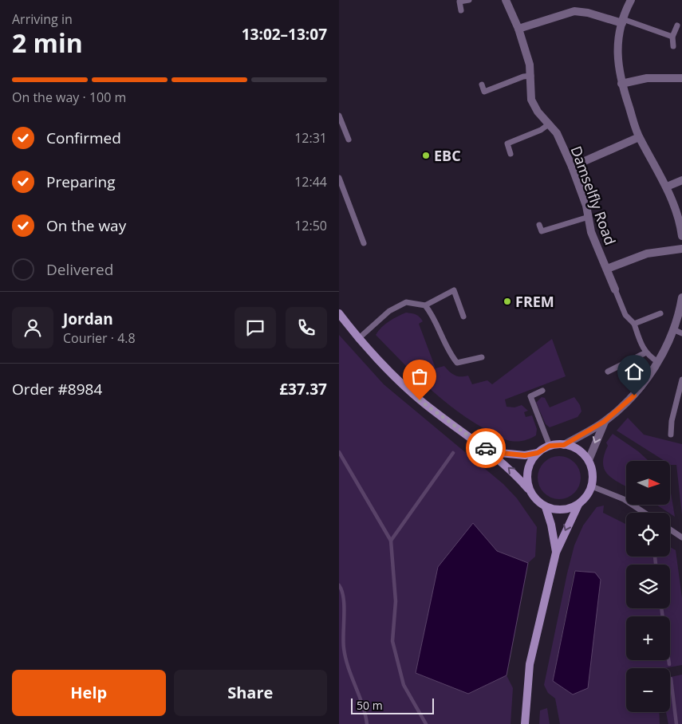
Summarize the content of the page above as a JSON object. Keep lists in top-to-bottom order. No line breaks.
{"streets":{"street":["Damselfly Road"]},"places":["EBC","FREM"],"scale_bar":"50 m","north":"right","page":{"heading":["2 min","Arriving in","13:02–13:07"],"panel":["Jordan","Courier · 4.8","Order #8984","£37.37"],"bar":"On the way · 100 m","list":[["Confirmed","12:31"],["Preparing","12:44"],["On the way","12:50"],"Delivered"],"map_buttons":["+","−"],"buttons":["Help","Share"],"scale":"50 m"}}
